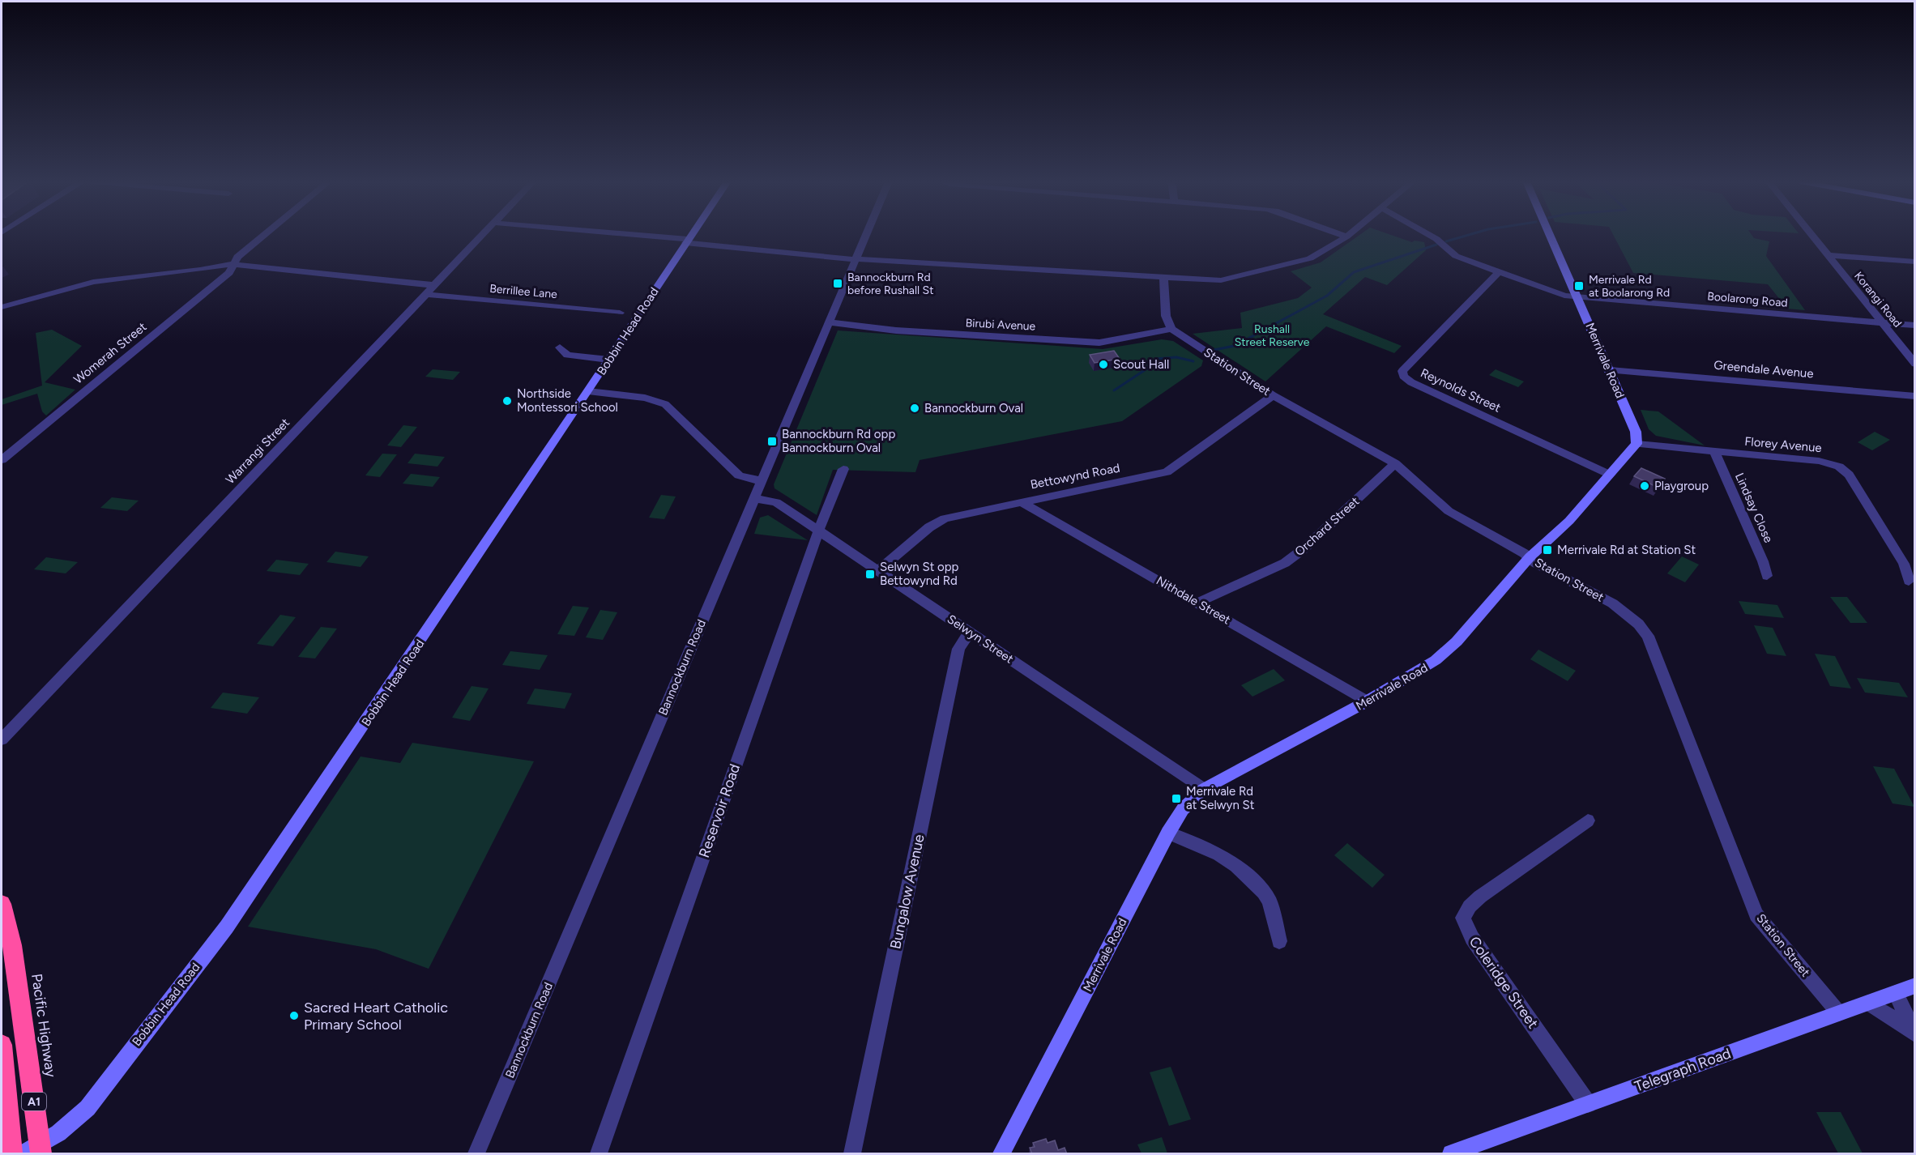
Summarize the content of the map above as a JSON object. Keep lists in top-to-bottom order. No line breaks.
{"streets":{"highway":["Pacific Highway","A1"],"street":["Berrillee Lane","Boolarong Road","Korangi Road","Birubi Avenue","Bobbin Head Road","Womerah Street","Merrivale Road","Greendale Avenue","Station Street","Reynolds Street","Florey Avenue","Warrangi Street","Bettowynd Road","Lindsay Close","Orchard Street","Nithdale Street","Selwyn Street","Bannockburn Road","Reservoir Road","Bungalow Avenue","Coleridge Street","Telegraph Road"]},"crossings":[["Berrillee Lane","Warrangi Street"],["Boolarong Road","Korangi Road"],["Boolarong Road","Merrivale Road"],["Boolarong Road","Reynolds Street"],["Birubi Avenue","Station Street"],["Birubi Avenue","Bannockburn Road"],["Bobbin Head Road","Pacific Highway"],["Merrivale Road","Greendale Avenue"],["Merrivale Road","Station Street"],["Merrivale Road","Reynolds Street"],["Merrivale Road","Florey Avenue"],["Merrivale Road","Nithdale Street"],["Merrivale Road","Selwyn Street"],["Station Street","Bettowynd Road"],["Station Street","Orchard Street"],["Station Street","Telegraph Road"],["Florey Avenue","Lindsay Close"],["Bettowynd Road","Nithdale Street"],["Bettowynd Road","Selwyn Street"],["Orchard Street","Nithdale Street"],["Selwyn Street","Bannockburn Road"],["Selwyn Street","Reservoir Road"],["Selwyn Street","Bungalow Avenue"],["Coleridge Street","Telegraph Road"]],"parks":["Rushall Street Reserve"],"places":{"transit":["Bannockburn Rd before Rushall St","Merrivale Rd at Boolarong Rd","Bannockburn Rd opp Bannockburn Oval","Merrivale Rd at Station St","Selwyn St opp Bettowynd Rd","Merrivale Rd at Selwyn St"],"other":["Scout Hall","Northside Montessori School","Bannockburn Oval","Playgroup","Sacred Heart Catholic Primary School"]}}
